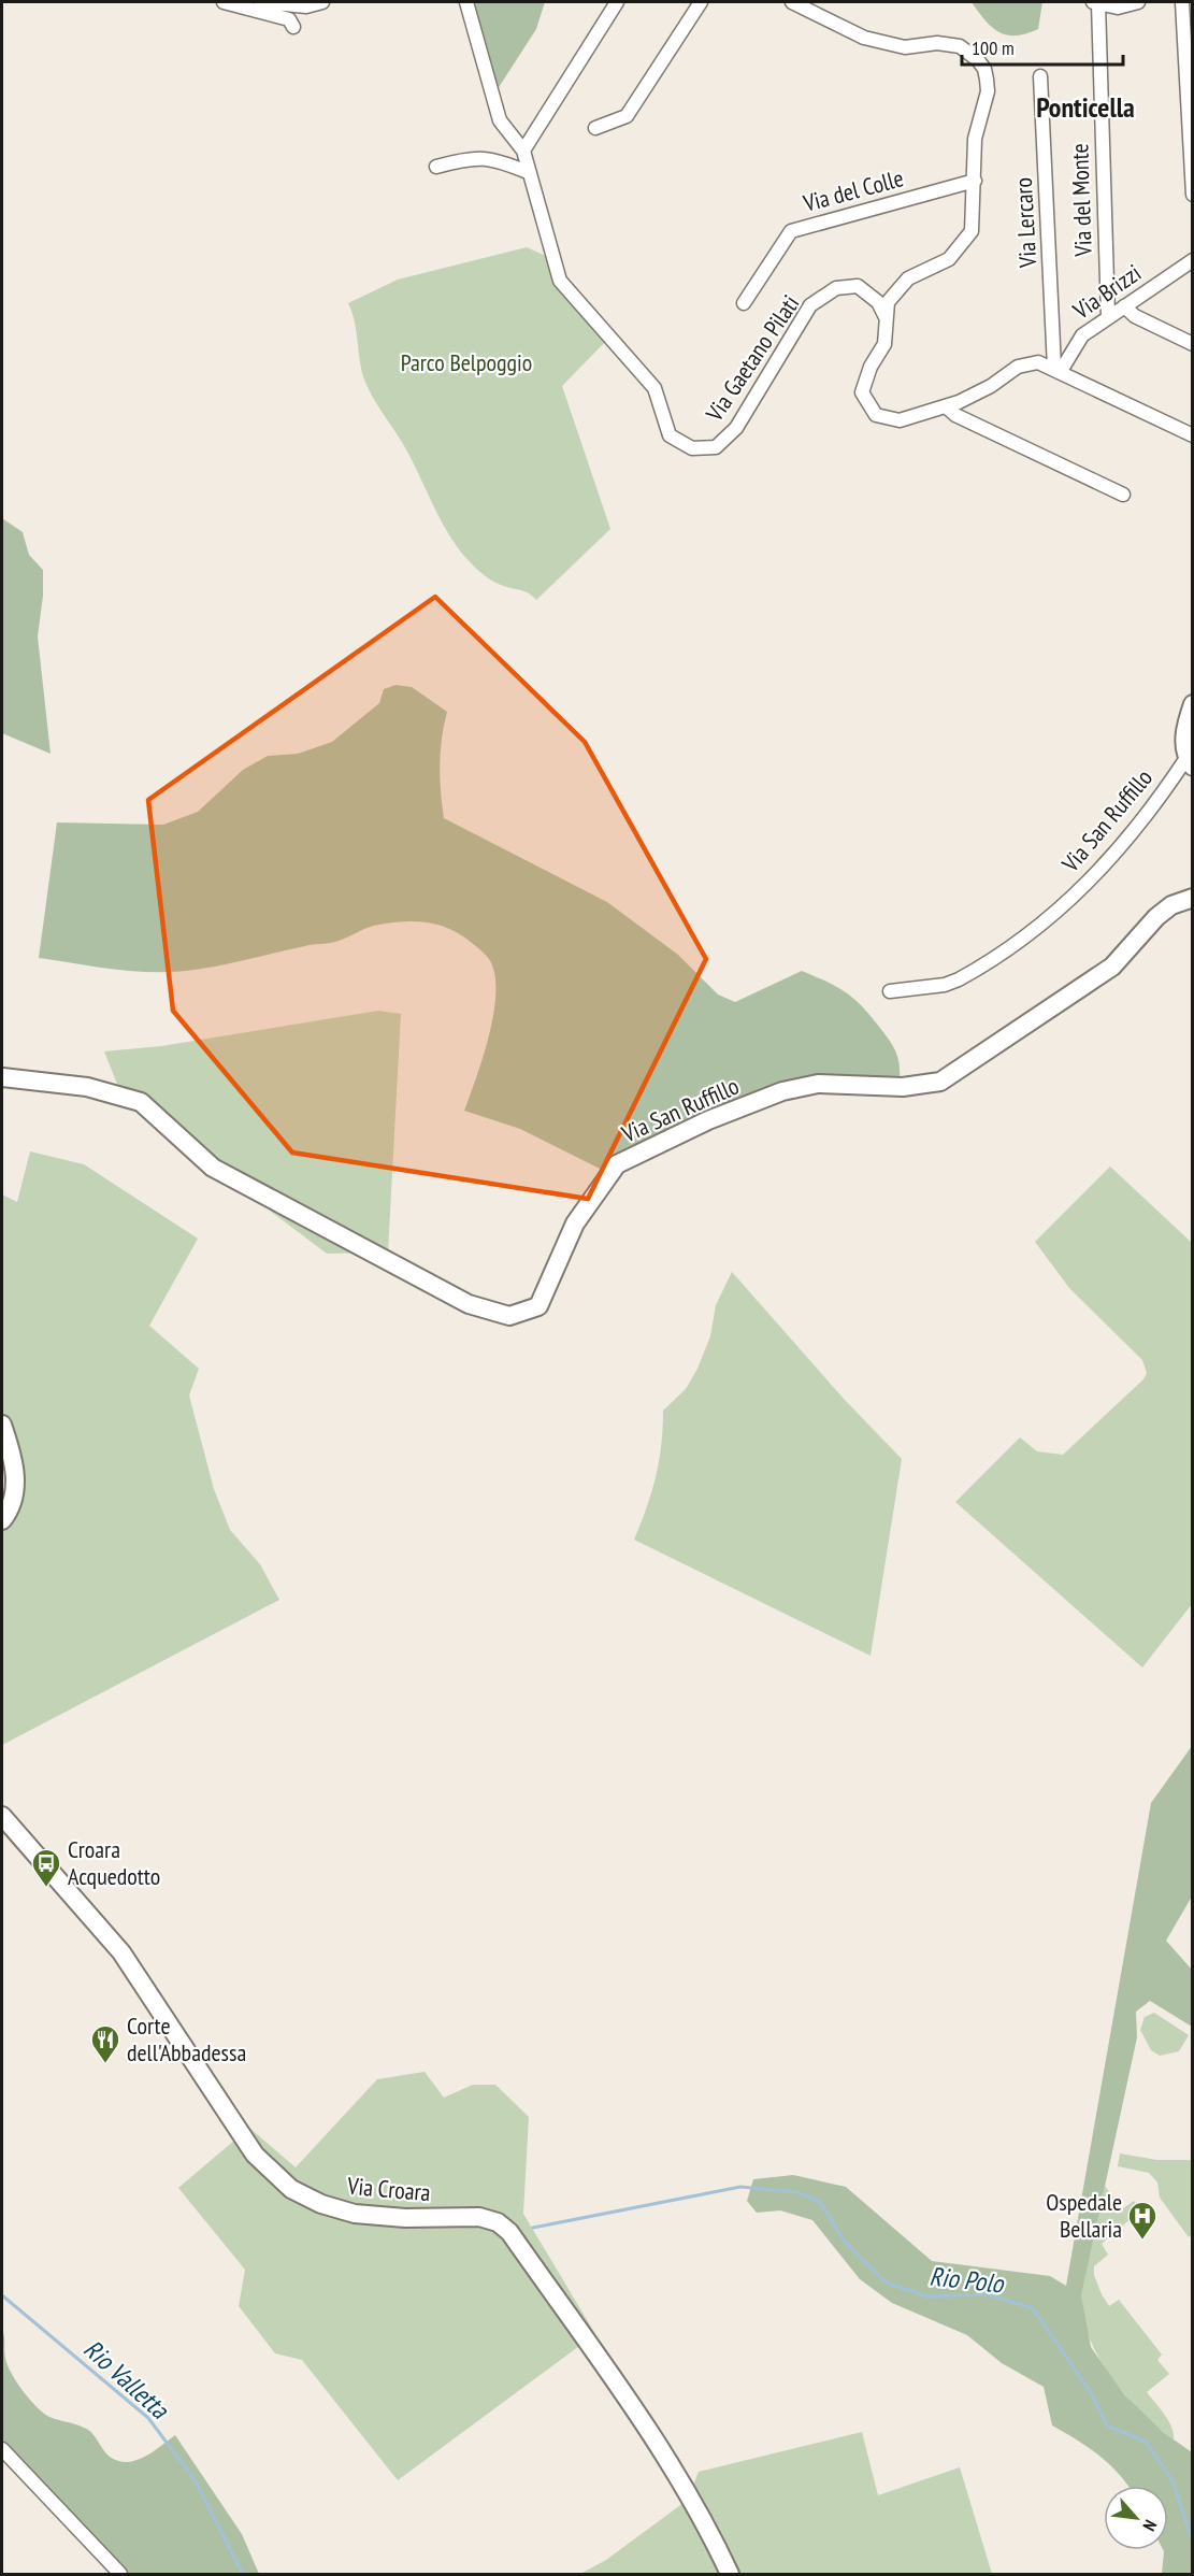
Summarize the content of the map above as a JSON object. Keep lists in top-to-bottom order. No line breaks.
{"streets":{"street":["Via del Colle","Via del Monte","Via Lercaro","Via Brizzi","Via Gaetano Pilati","Via San Ruffillo","Via Croara"]},"crossings":[["Via del Monte","Via Brizzi"],["Via Lercaro","Via Brizzi"]],"districts":["Ponticella"],"water":["Rio Polo","Rio Valletta"],"parks":["Parco Belpoggio"],"places":{"bus stop":["Croara Acquedotto"],"restaurant":["Corte dell'Abbadessa"],"hospital":["Ospedale Bellaria"]},"scale_bar":"100 m","north":"bottom right"}
